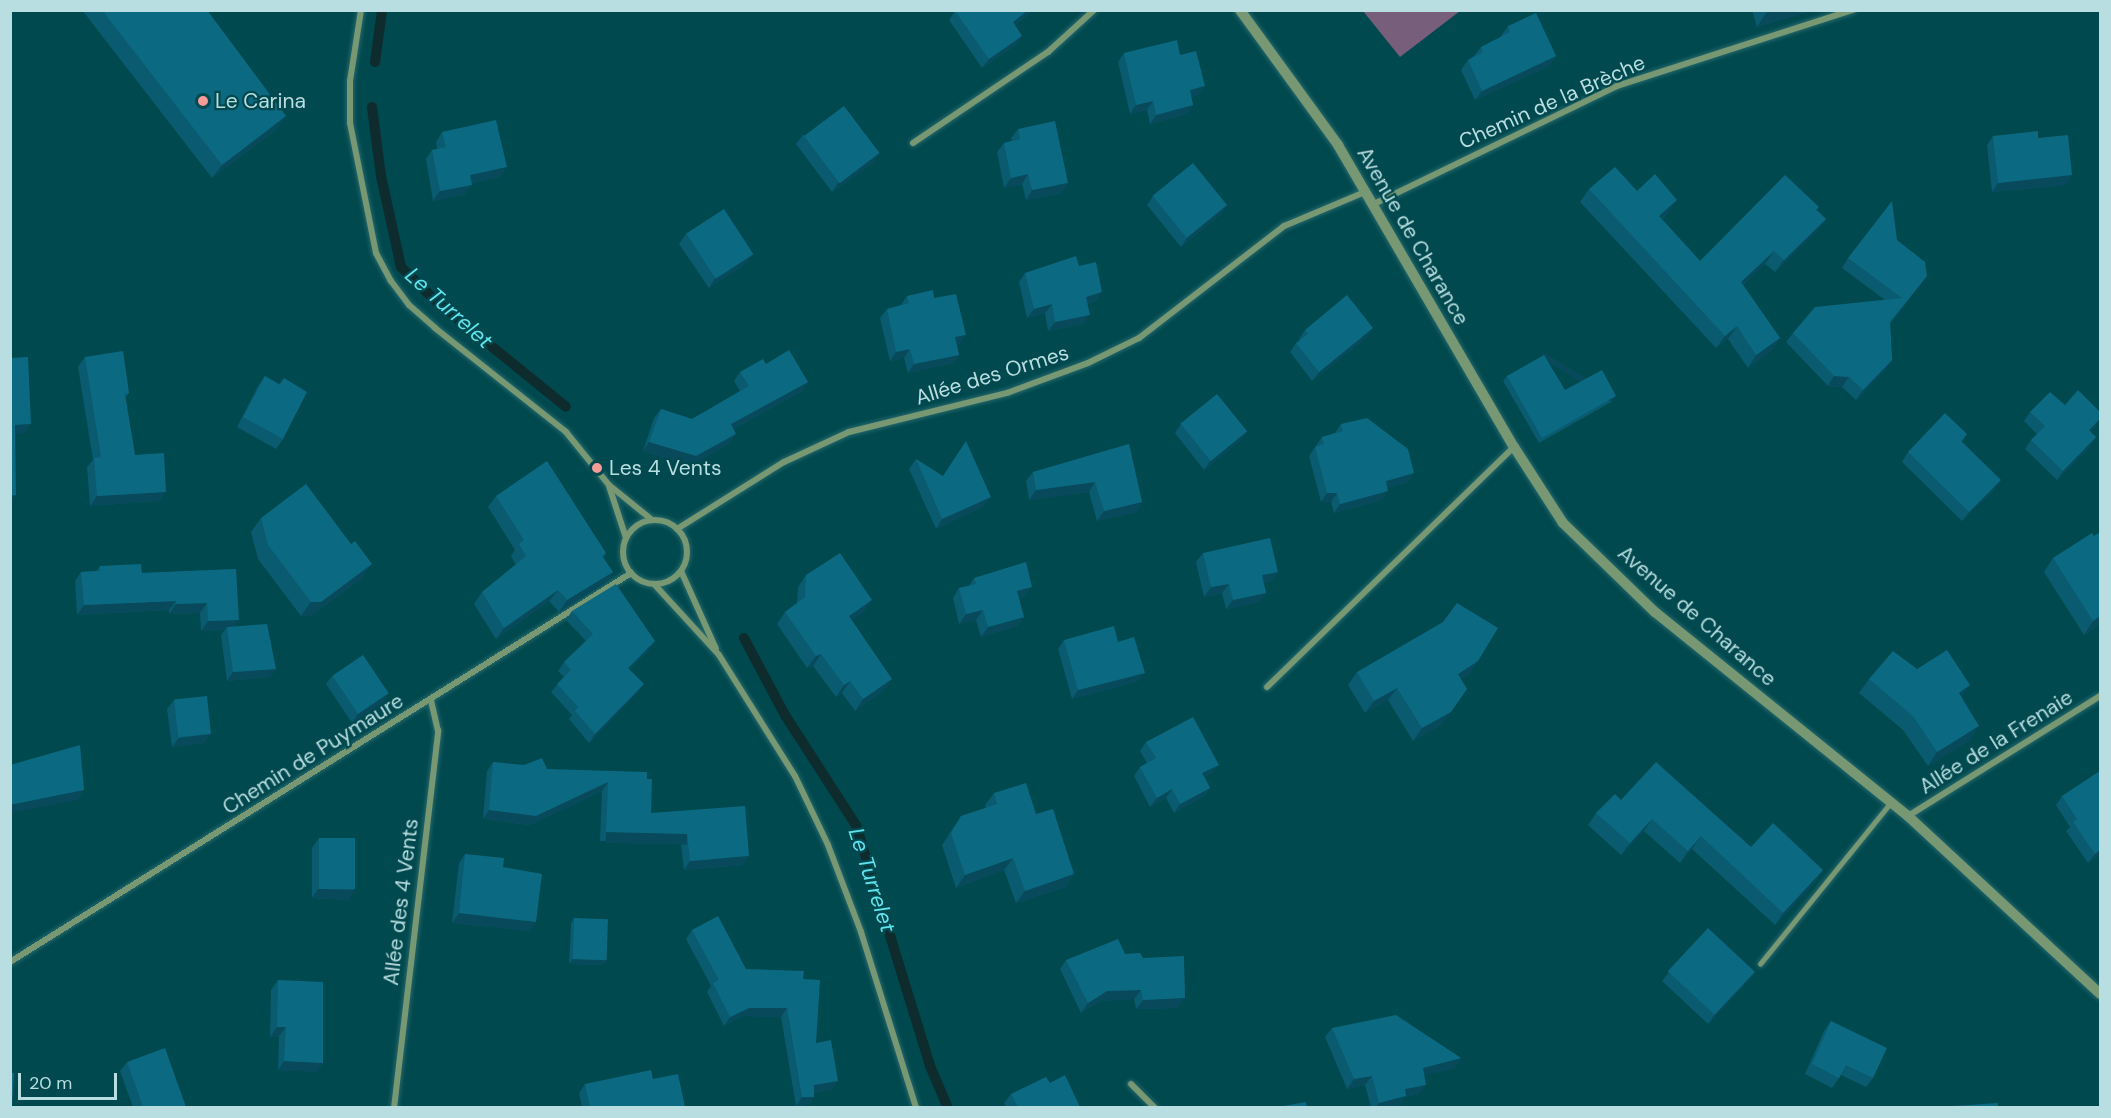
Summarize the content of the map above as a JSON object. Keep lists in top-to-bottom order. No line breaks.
{"streets":{"street":["Chemin de la Brèche","Avenue de Charance","Allée des Ormes","Allée de la Frenaie","Chemin de Puymaure","Allée des 4 Vents"]},"crossings":[["Chemin de la Brèche","Avenue de Charance"],["Avenue de Charance","Allée des Ormes"],["Avenue de Charance","Allée de la Frenaie"],["Allée des Ormes","Chemin de Puymaure"],["Chemin de Puymaure","Allée des 4 Vents"]],"water":["Le Turrelet"],"places":["Le Carina","Les 4 Vents"],"scale_bar":"20 m"}
